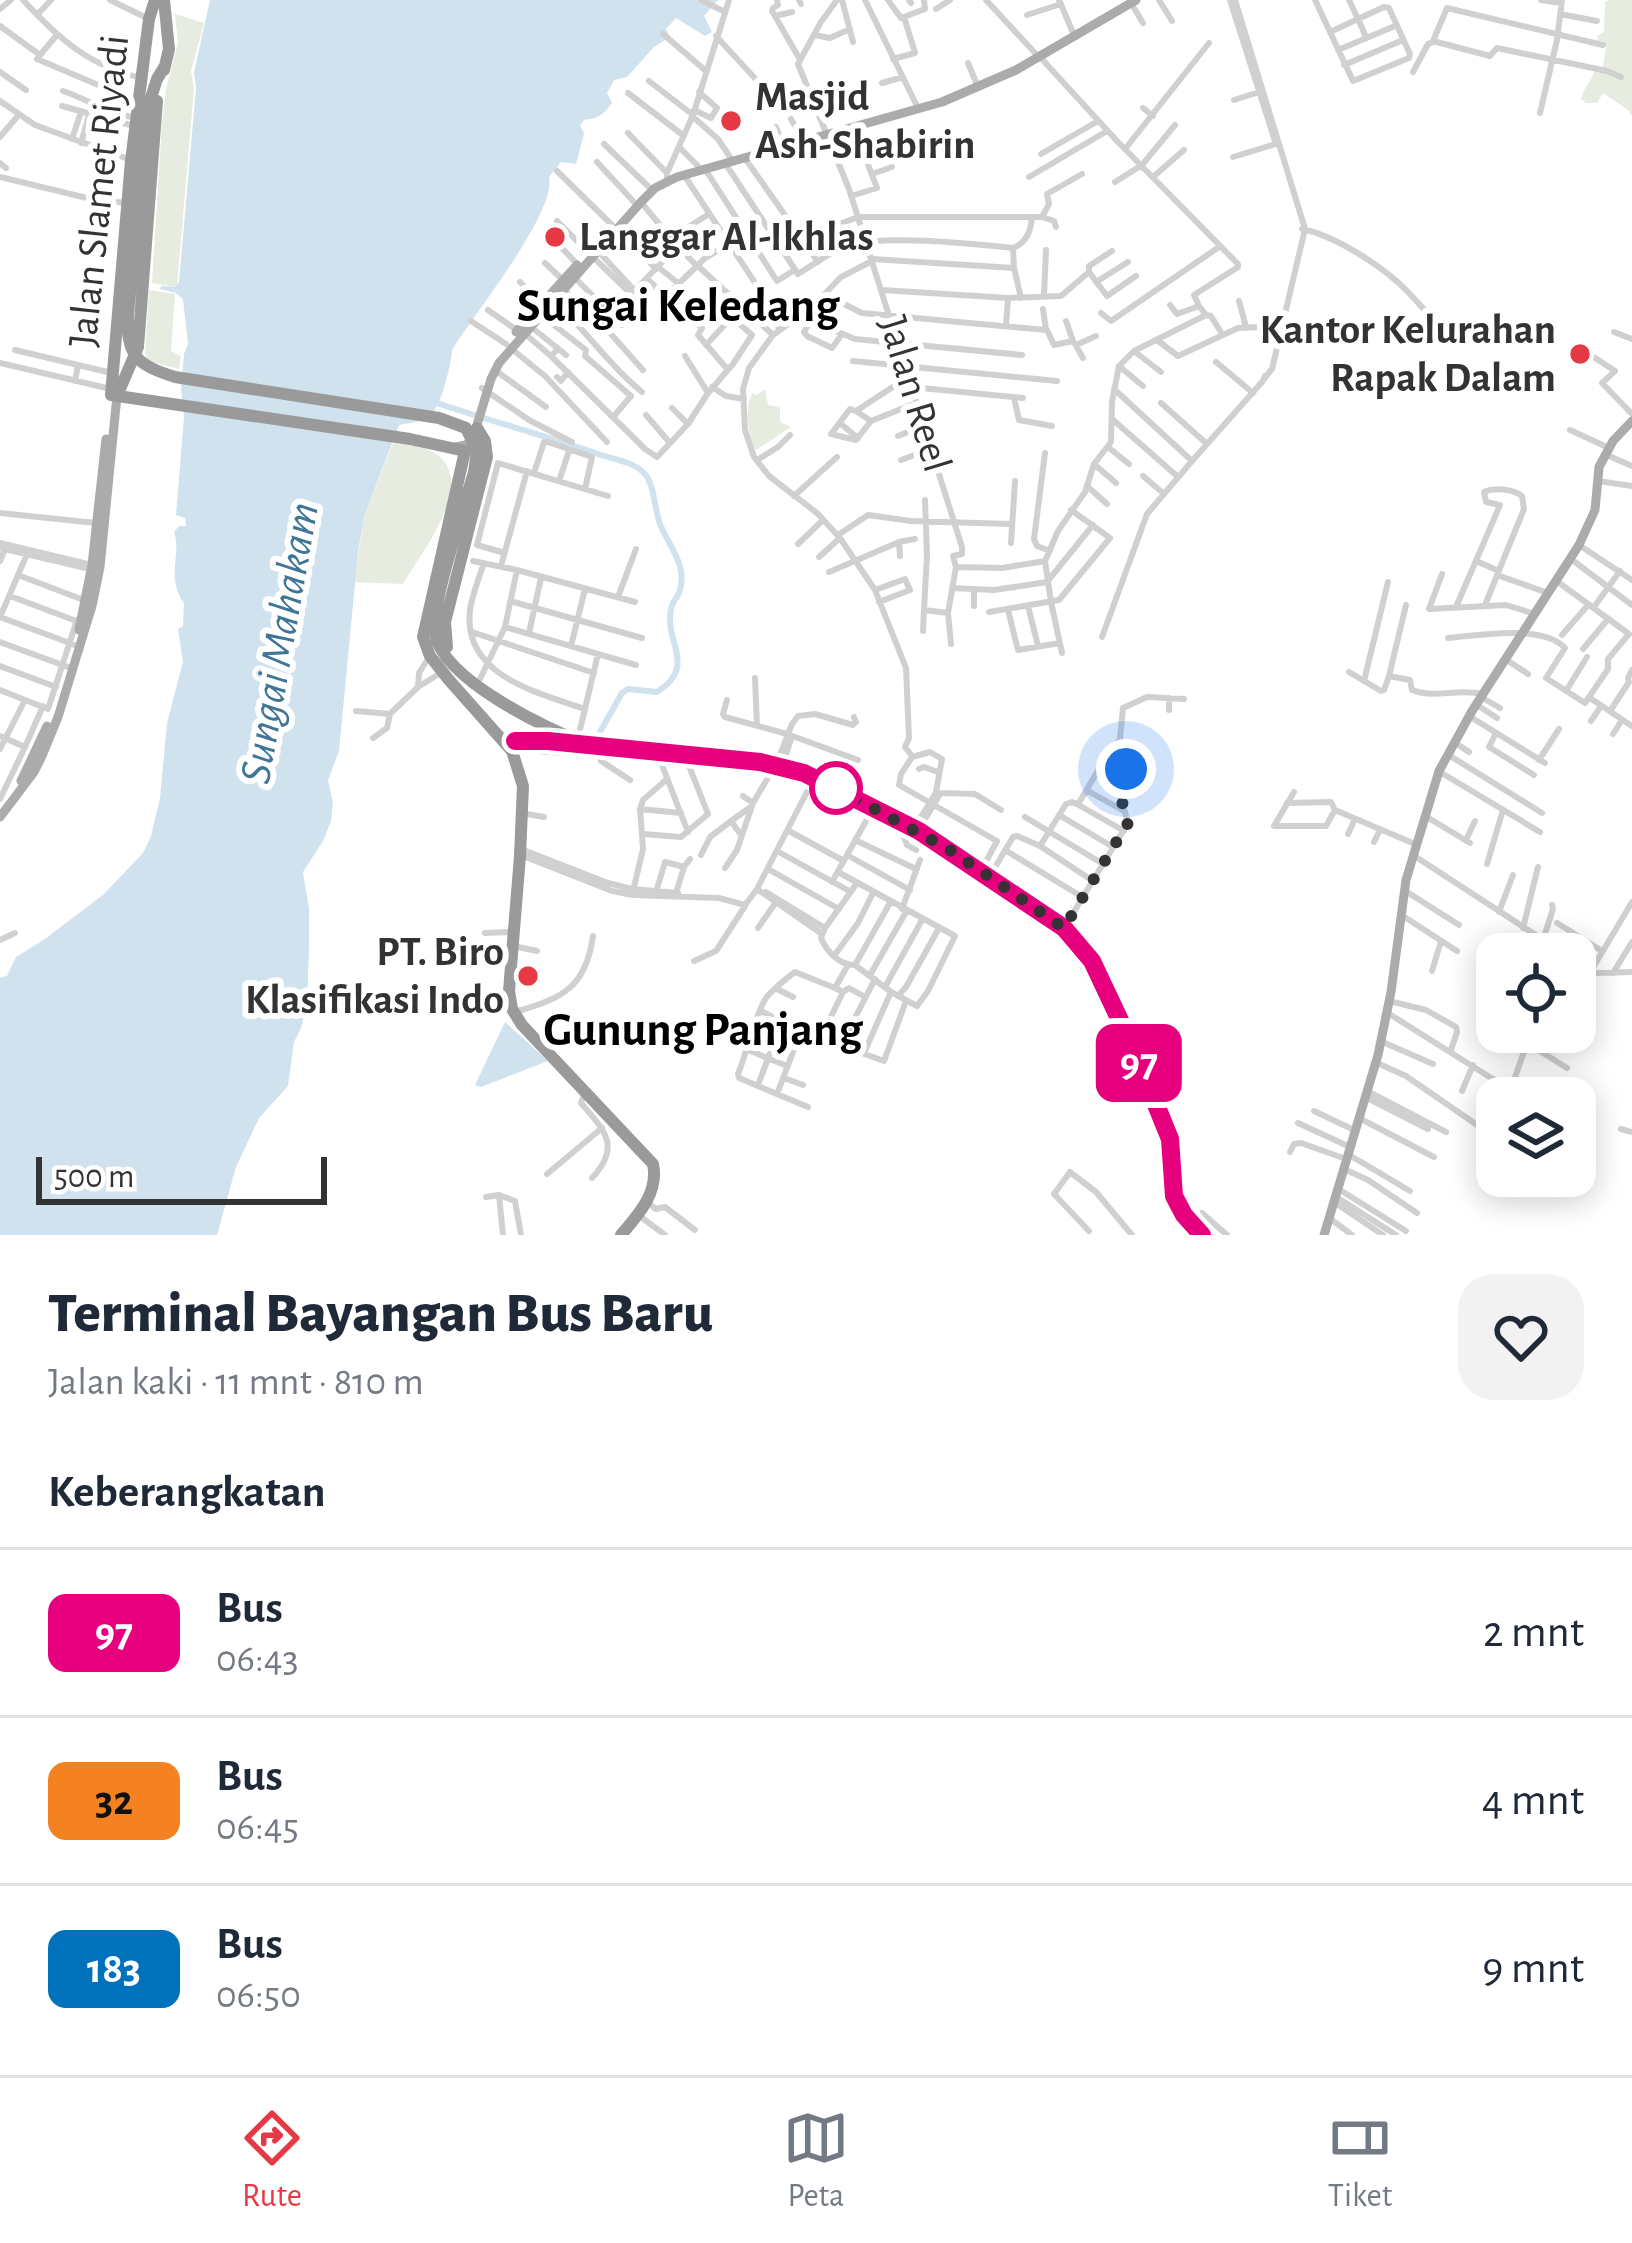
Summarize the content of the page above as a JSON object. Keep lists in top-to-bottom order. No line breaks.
{"streets":{"highway":["Jalan Slamet Riyadi"],"street":["Jalan Reel"]},"districts":["Sungai Keledang","Gunung Panjang"],"water":["Sungai Mahakam"],"places":["Masjid Ash-Shabirin","Langgar Al-Ikhlas","Kantor Kelurahan Rapak Dalam","PT. Biro Klasifikasi Indo"],"lines":["bus line 97"],"scale_bar":"500 m","page":{"on_map":"97","scale":"500 m","heading":[["Terminal Bayangan Bus Baru","Jalan kaki · 11 mnt · 810 m"],"Keberangkatan"],"list":[{"mark":"97","name":"Bus","note":"06:43","value":"2 mnt"},{"mark":"32","name":"Bus","note":"06:45","value":"4 mnt"},{"mark":"183","name":"Bus","note":"06:50","value":"9 mnt"}],"tabs":["Rute","Peta","Tiket"]}}
